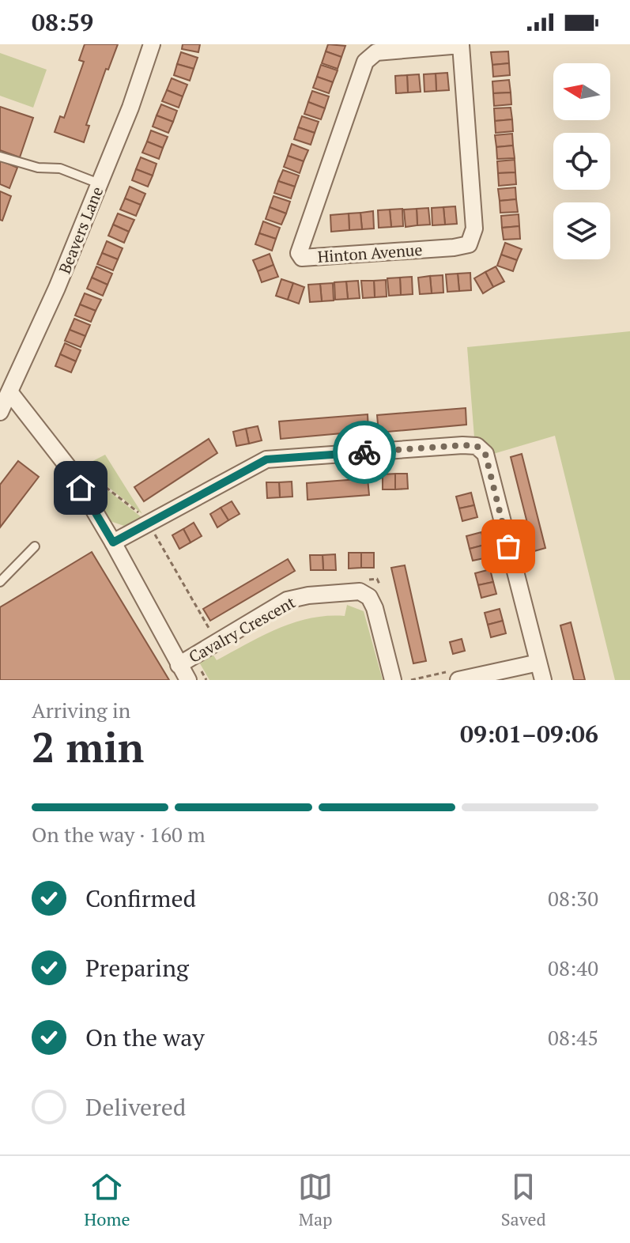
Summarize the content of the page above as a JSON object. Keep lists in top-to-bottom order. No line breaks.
{"streets":{"street":["Beavers Lane","Hinton Avenue","Cavalry Crescent"]},"north":"left","page":{"status":"08:59","heading":["2 min","Arriving in","09:01–09:06"],"bar":"On the way · 160 m","list":[["Confirmed","08:30"],["Preparing","08:40"],["On the way","08:45"],"Delivered"],"tabs":["Home","Map","Saved"]}}
